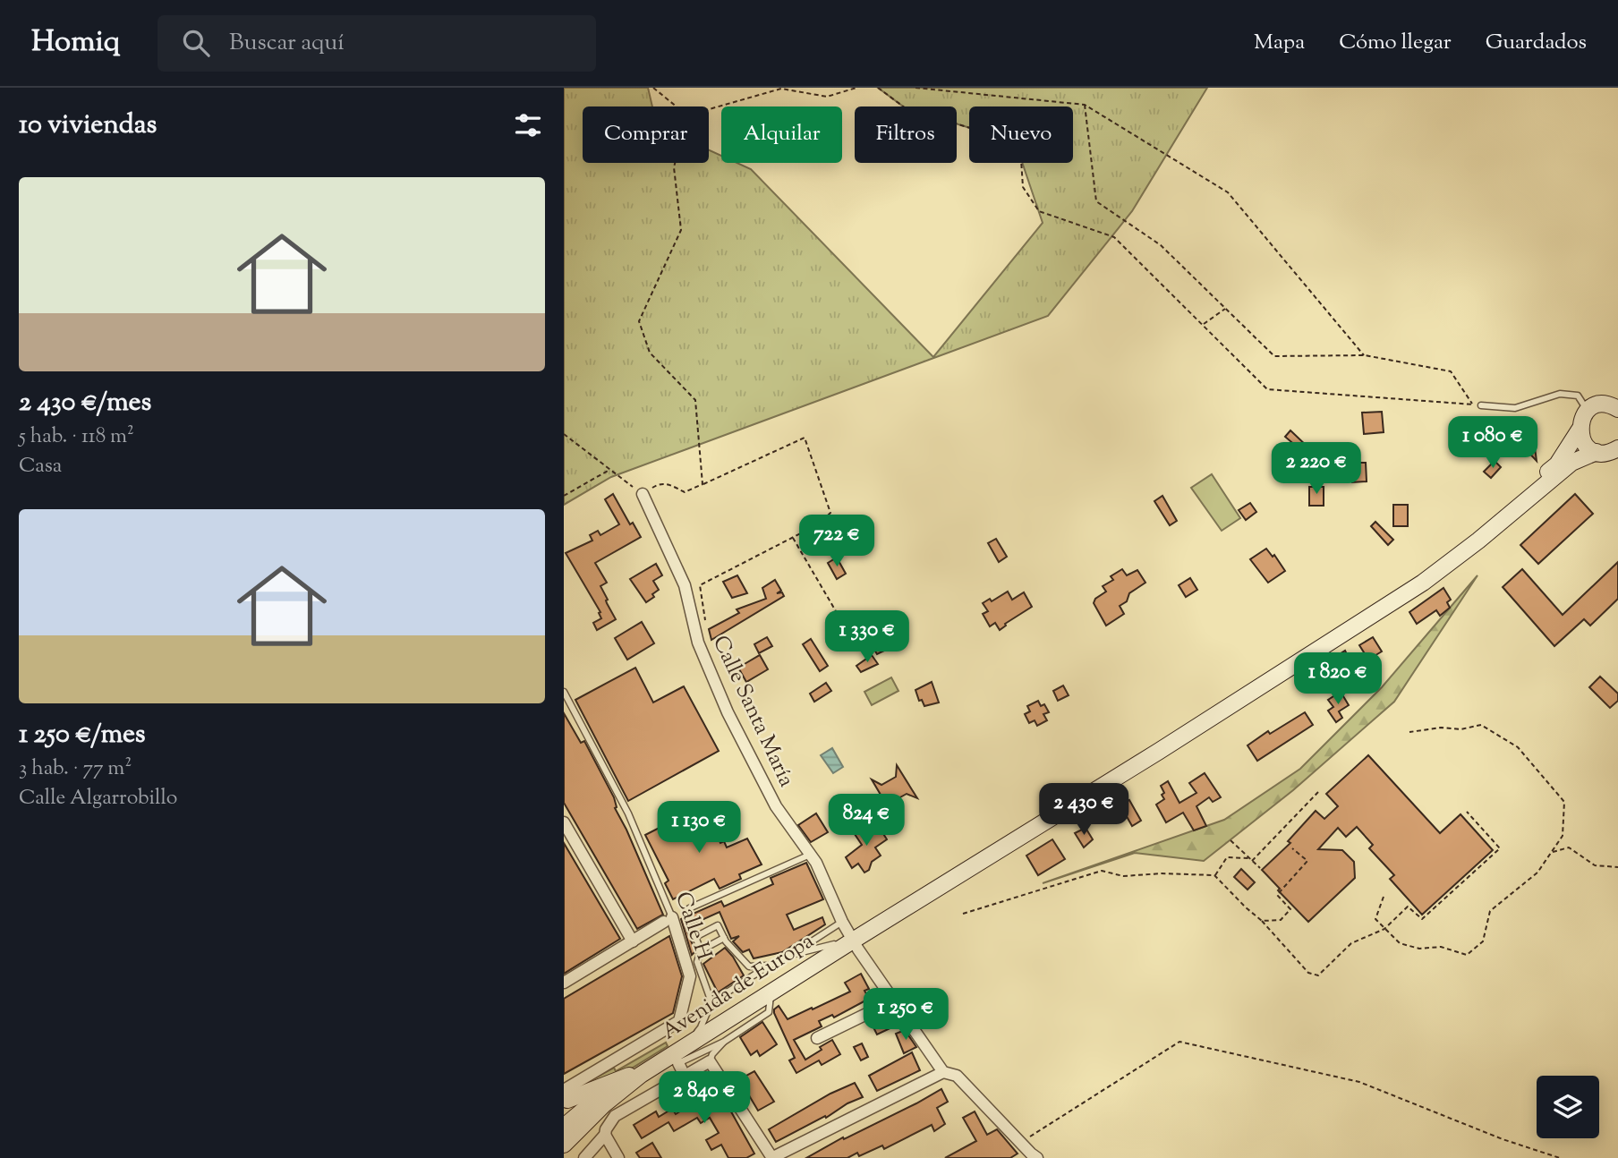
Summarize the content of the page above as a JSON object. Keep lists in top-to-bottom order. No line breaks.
{"streets":{"main road":["Avenida de Europa"],"street":["Calle Santa María","Calle H"]},"crossings":[["Calle Santa María","Avenida de Europa"]],"page":{"header":"Homiq","search":"Buscar aquí","nav":["Mapa","Cómo llegar","Guardados"],"heading":"10 viviendas","chip":["Comprar","Alquilar","Filtros","Nuevo"],"list":[{"name":"2 430 €/mes","note":"5 hab. · 118 m² · Casa"},{"name":"1 250 €/mes","note":"3 hab. · 77 m² · Calle Algarrobillo"}],"price":["1 080 €","2 220 €","722 €","1 330 €","1 820 €","2 430 €","824 €","1 130 €","1 250 €","2 840 €"]}}
